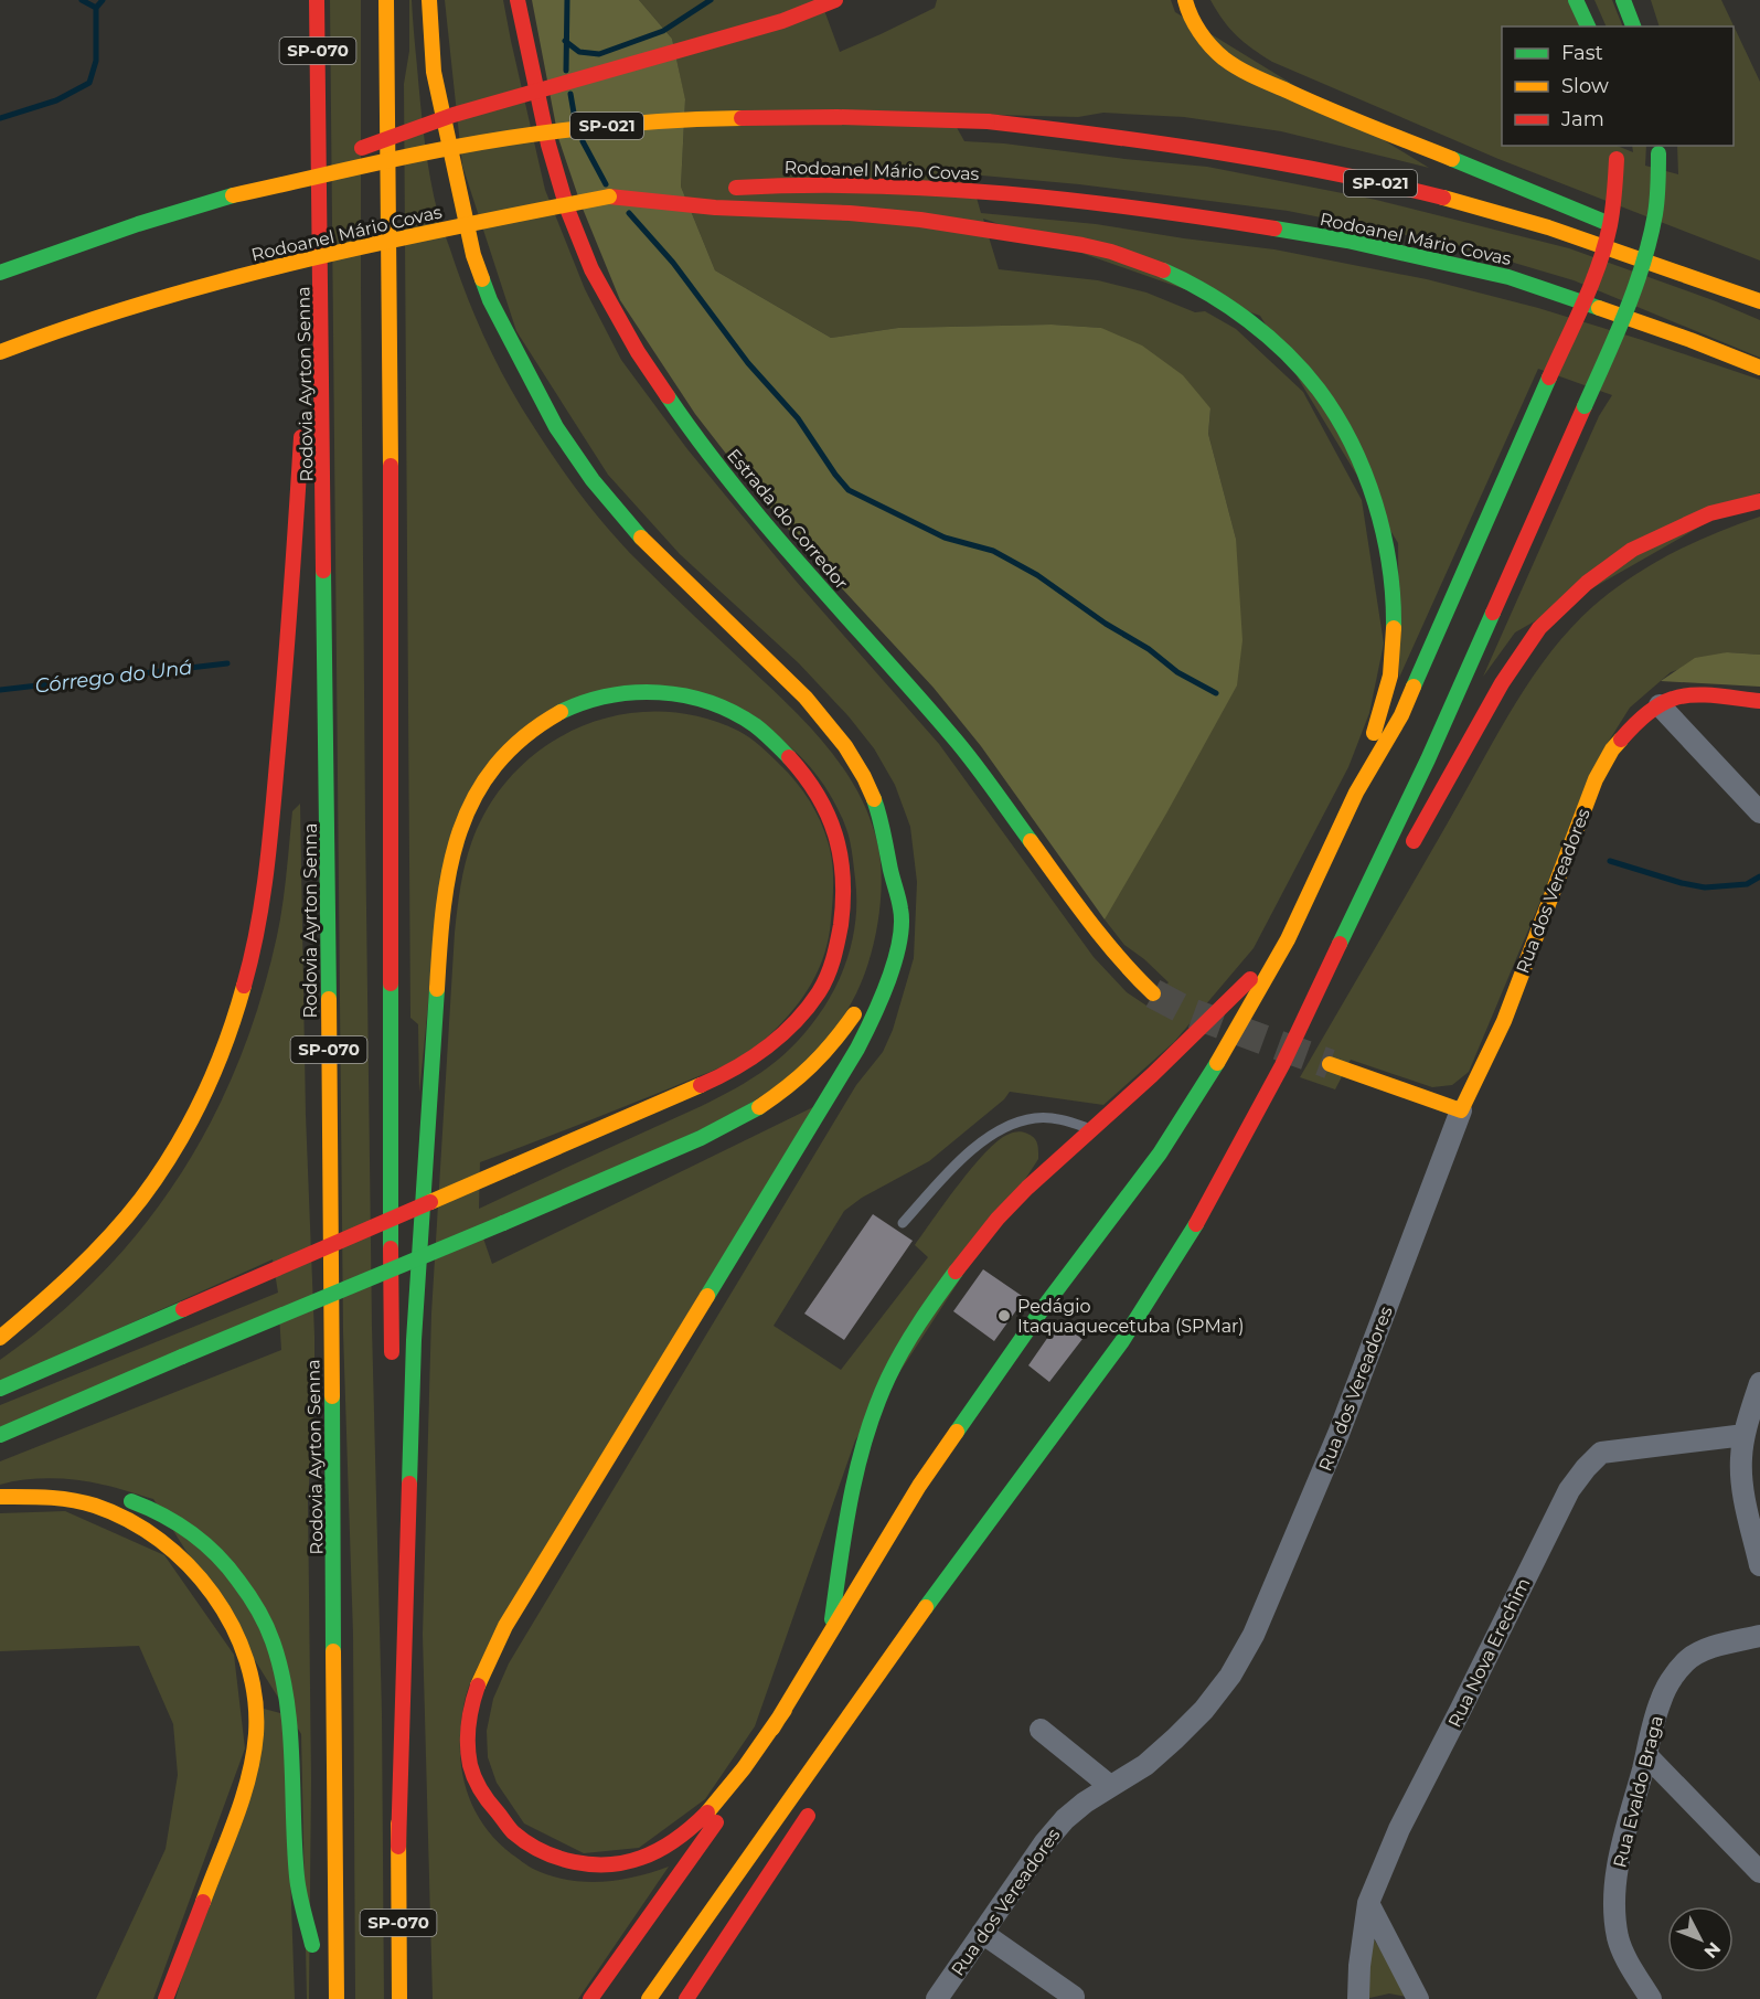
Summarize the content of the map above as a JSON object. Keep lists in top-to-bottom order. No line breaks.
{"streets":{"main road":["SP-070","SP-021","Rodoanel Mário Covas","Rodovia Ayrton Senna","Estrada do Corredor","Rua dos Vereadores"],"street":["Rua Nova Erechim","Rua Evaldo Braga"]},"water":["Córrego do Uná"],"places":["Pedágio Itaquaquecetuba (SPMar)"],"legend":["Fast","Slow","Jam"],"north":"bottom right"}
